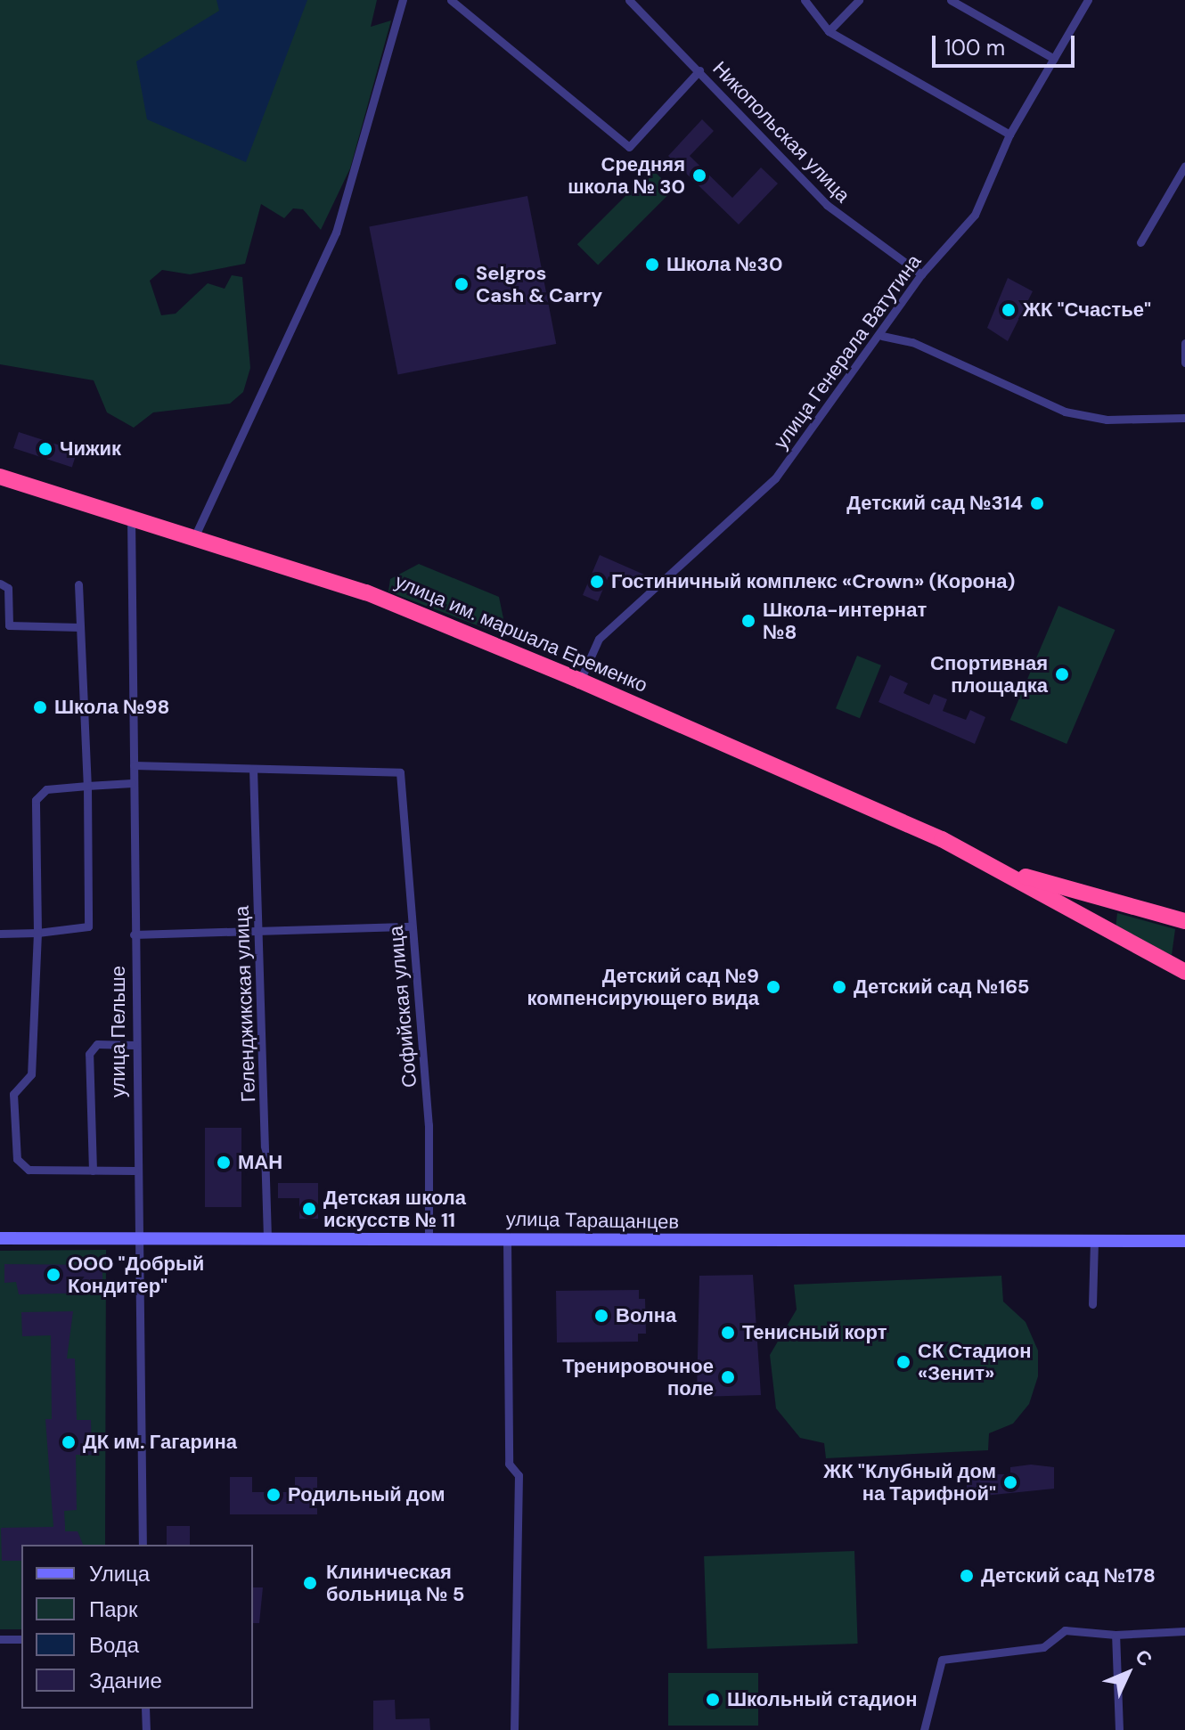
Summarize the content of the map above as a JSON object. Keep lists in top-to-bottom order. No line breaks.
{"streets":{"highway":["улица им. маршала Еременко"],"street":["Никопольская улица","улица Генерала Ватутина","Геленджикская улица","Софийская улица","улица Пельше","улица Таращанцев"]},"crossings":[["Никопольская улица","улица Генерала Ватутина"],["улица Генерала Ватутина","улица им. маршала Еременко"],["улица им. маршала Еременко","улица Пельше"],["Геленджикская улица","Софийская улица"],["Геленджикская улица","улица Таращанцев"],["Софийская улица","улица Таращанцев"],["улица Пельше","улица Таращанцев"]],"places":["Средняя школа № 30","Школа №30","Selgros Cash & Carry","ЖК \"Счастье\"","Чижик","Детский сад №314","Гостиничный комплекс «Crown» (Корона)","Школа-интернат №8","Спортивная площадка","Школа №98","Детский сад №9 компенсирующего вида","Детский сад №165","МАН","Детская школа искусств № 11","ООО \"Добрый Кондитер\"","Волна","Тенисный корт","СК Стадион «Зенит»","Тренировочное поле","ДК им. Гагарина","ЖК \"Клубный дом на Тарифной\"","Родильный дом","Детский сад №178","Клиническая больница № 5","Школьный стадион"],"legend":["Улица","Парк","Вода","Здание"],"scale_bar":"100 m","north":"top right"}
